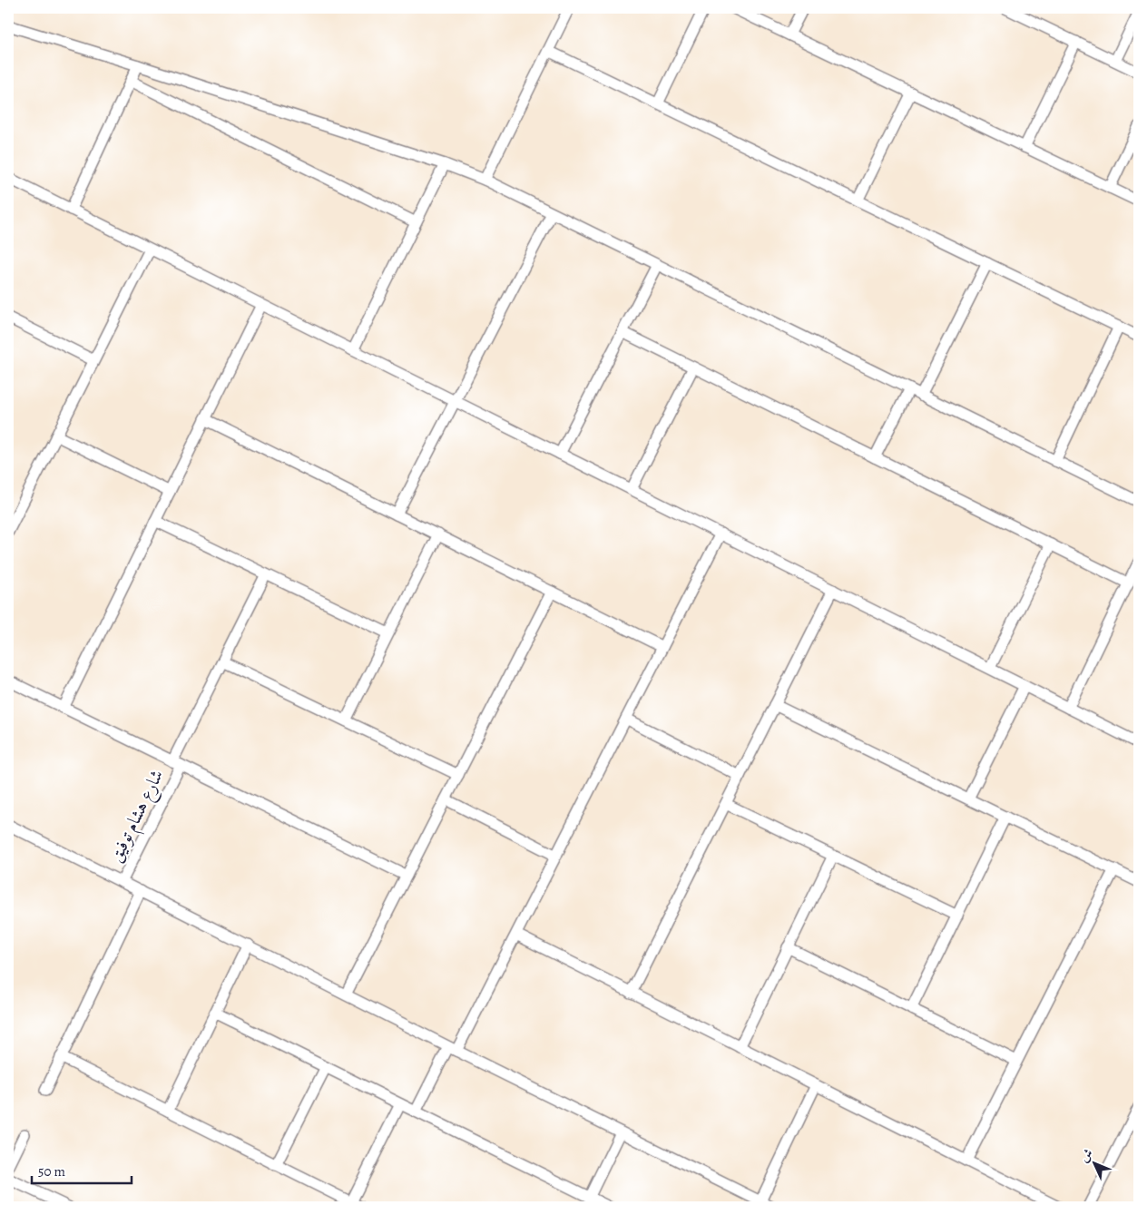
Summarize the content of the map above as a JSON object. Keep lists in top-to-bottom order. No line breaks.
{"streets":{"street":["شارع هشام توفيق"]},"scale_bar":"50 m","north":"top left"}
